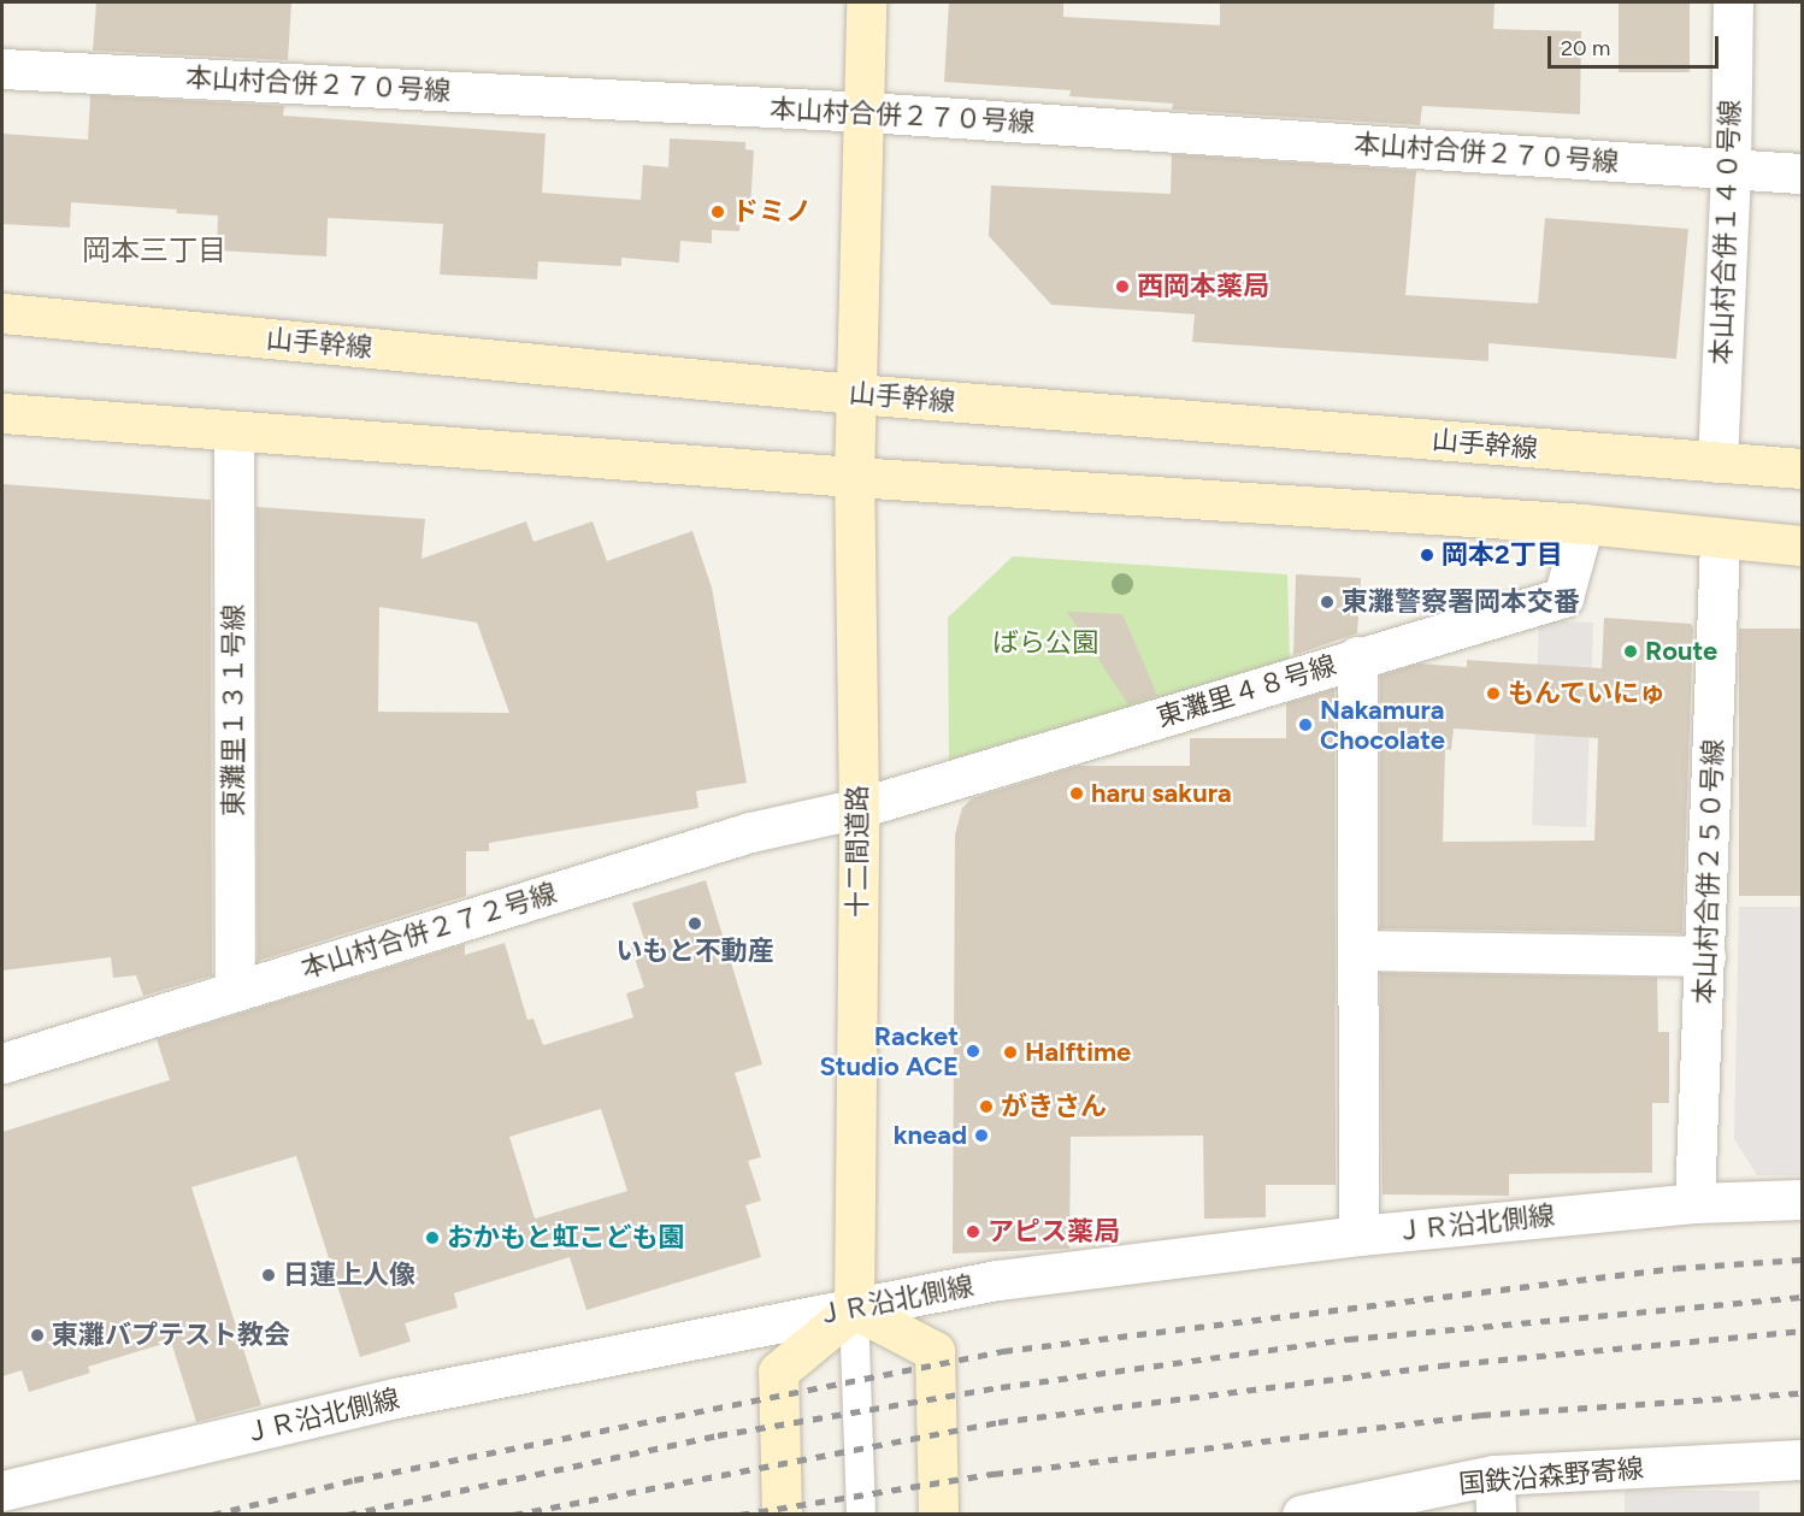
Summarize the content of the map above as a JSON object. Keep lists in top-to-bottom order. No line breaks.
{"streets":{"street":["本山村合併２７０号線","本山村合併１４０号線","山手幹線","東灘里４８号線","東灘里１３１号線","十二間道路","本山村合併２５０号線","本山村合併２７２号線","ＪＲ沿北側線","国鉄沿森野寄線"]},"crossings":[["本山村合併２７０号線","本山村合併１４０号線"],["本山村合併２７０号線","十二間道路"],["本山村合併１４０号線","山手幹線"],["山手幹線","十二間道路"],["東灘里４８号線","十二間道路"],["東灘里４８号線","本山村合併２７２号線"],["東灘里１３１号線","本山村合併２７２号線"],["十二間道路","本山村合併２７２号線"],["十二間道路","ＪＲ沿北側線"],["本山村合併２５０号線","ＪＲ沿北側線"]],"districts":["岡本三丁目"],"parks":["ばら公園"],"places":["ドミノ","西岡本薬局","岡本2丁目","東灘警察署岡本交番","Route","もんていにゅ","Nakamura Chocolate","haru sakura","いもと不動産","Racket Studio ACE","Halftime","がきさん","knead","アピス薬局","おかもと虹こども園","日蓮上人像","東灘バプテスト教会"],"scale_bar":"20 m"}
